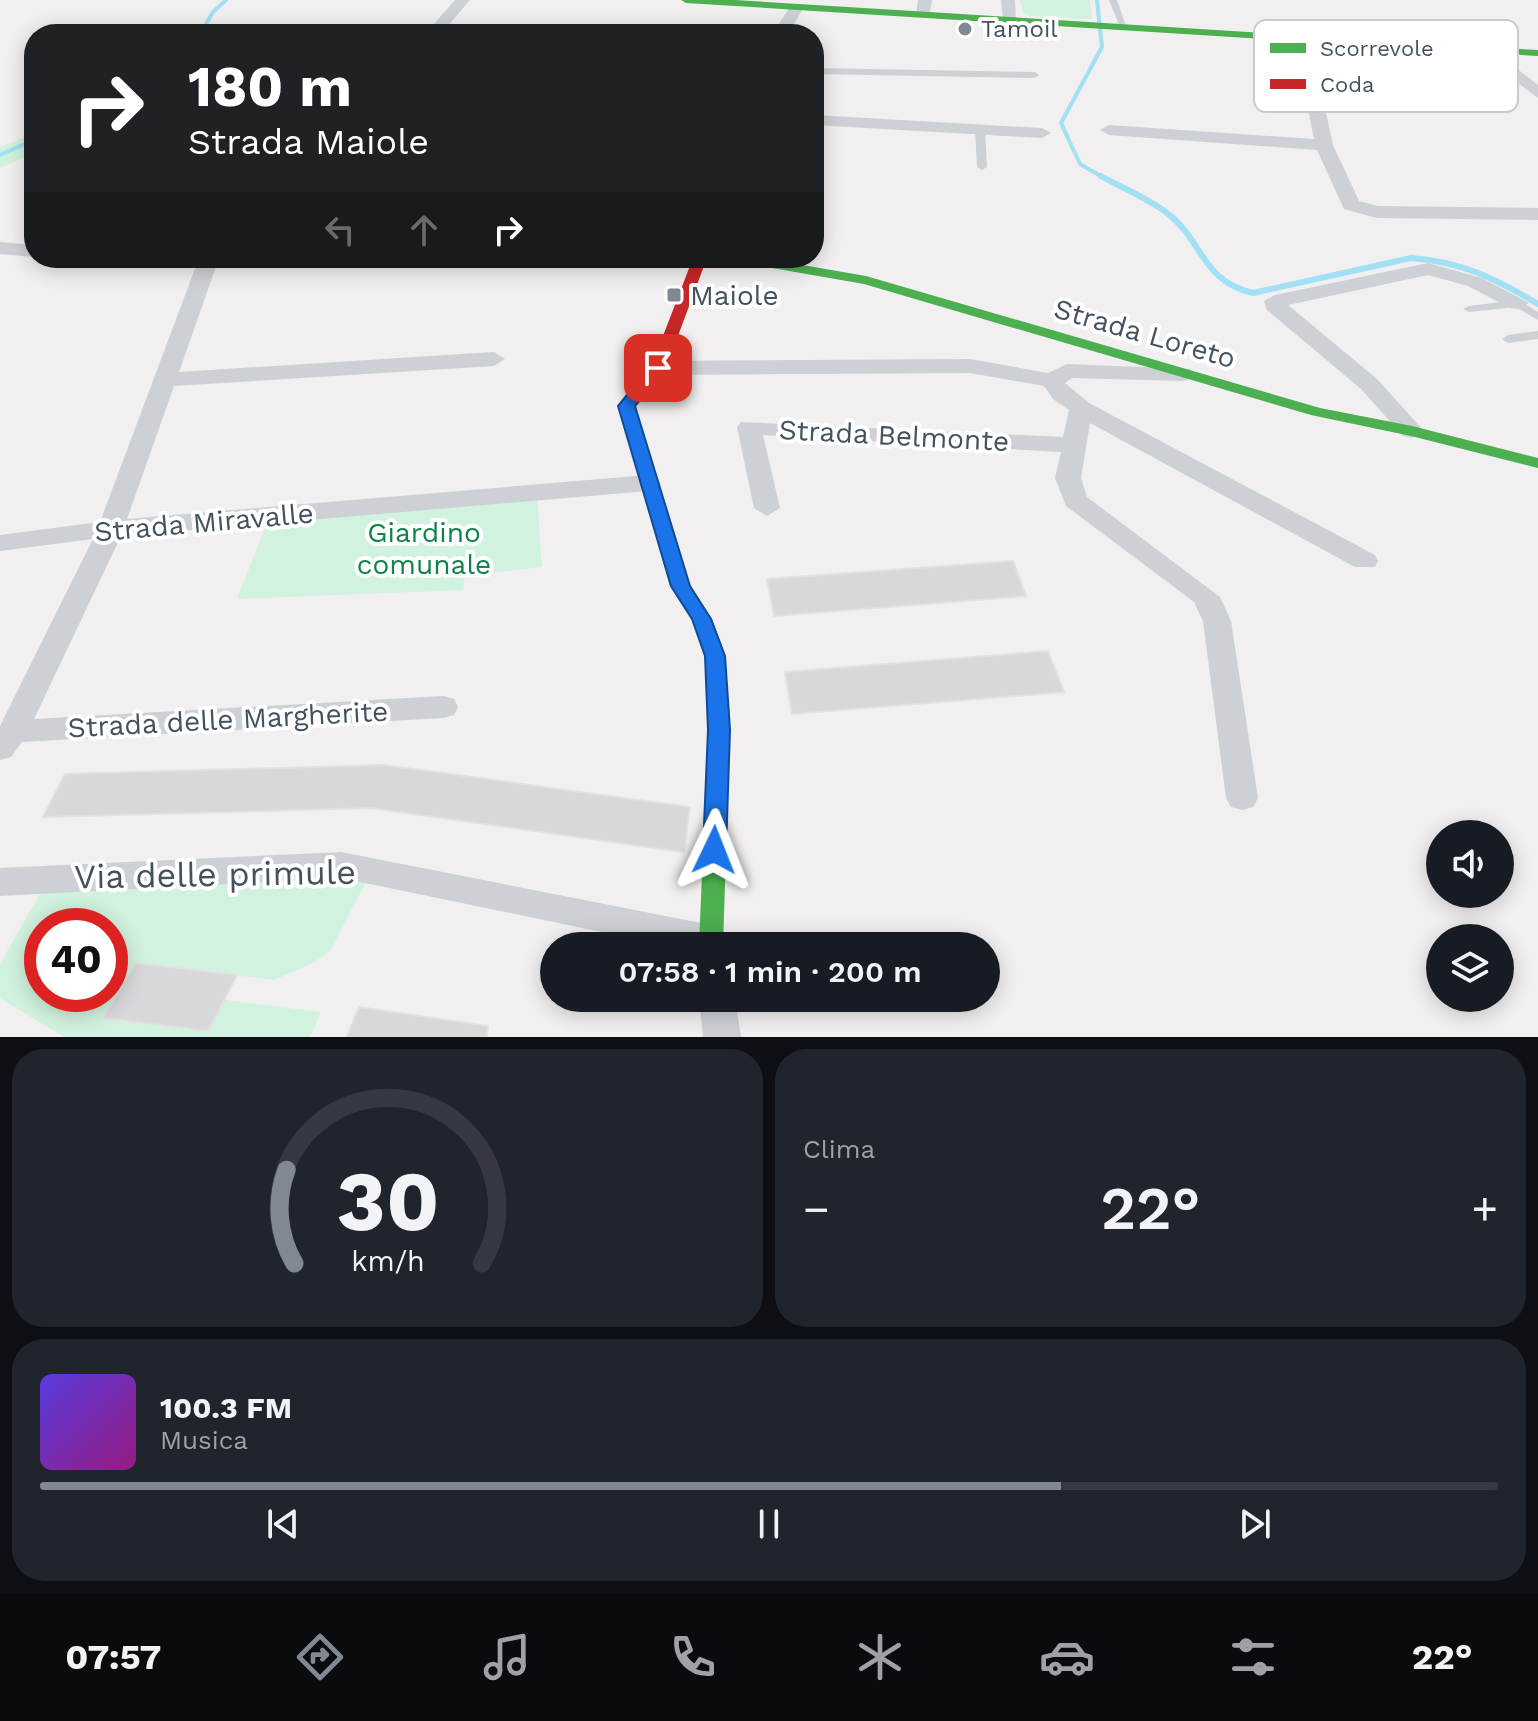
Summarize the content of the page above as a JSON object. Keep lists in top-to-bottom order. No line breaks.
{"streets":{"street":["Strada Loreto","Strada Belmonte","Strada Miravalle","Strada delle Margherite","Via delle primule"]},"parks":["Giardino comunale"],"places":{"other":["Tamoil"],"transit":["Maiole"]},"legend":["Scorrevole","Coda"],"page":{"turn":["180 m","Strada Maiole"],"limit":"40","trip":"07:58 · 1 min · 200 m","tile":"Clima","heat":["−","22°","+"],"song":["100.3 FM","Musica"],"tabs":["07:57","22°"],"gauge":["30","km/h"]}}
